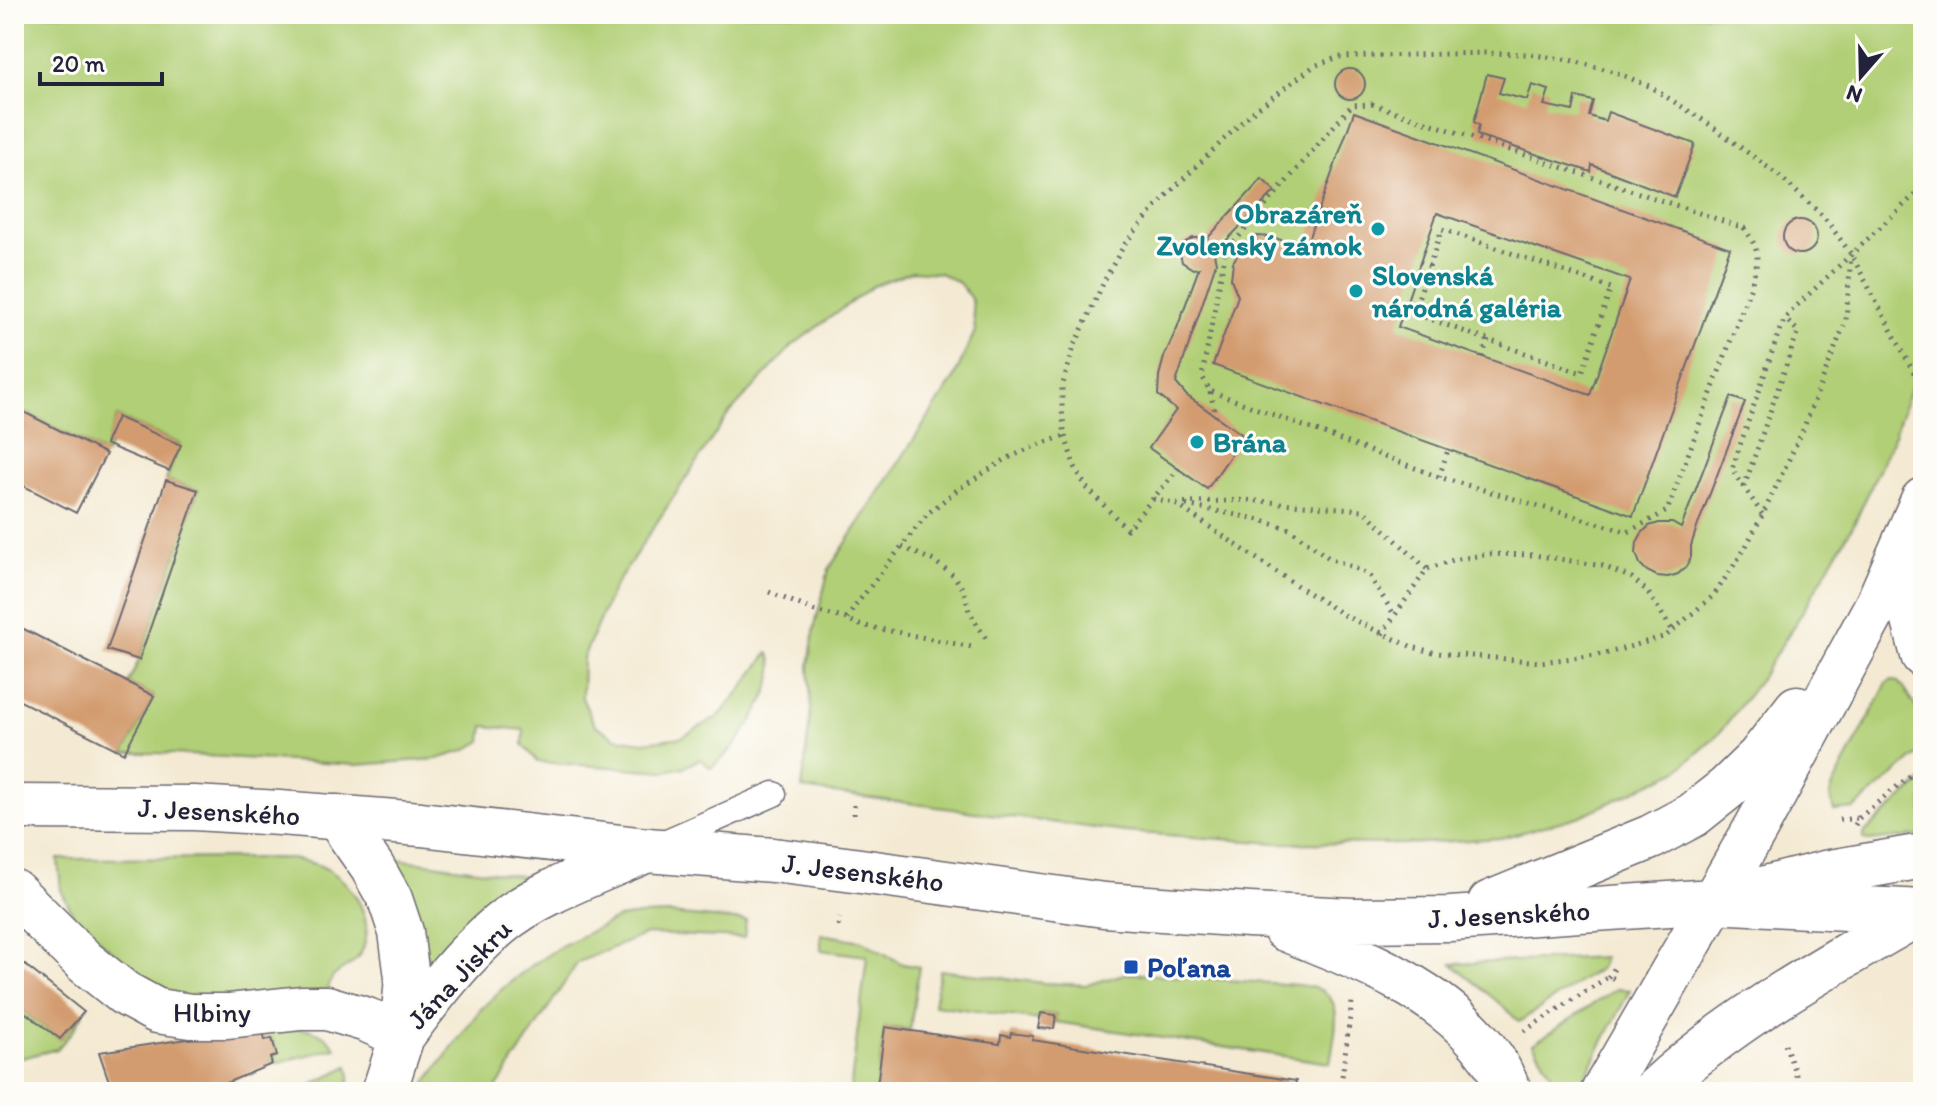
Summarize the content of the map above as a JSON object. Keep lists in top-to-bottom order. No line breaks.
{"streets":{"street":["J. Jesenského","Jána Jiskru","Hlbiny"]},"crossings":[["J. Jesenského","Jána Jiskru"],["Jána Jiskru","Hlbiny"]],"places":{"other":["Obrazáreň Zvolenský zámok","Slovenská národná galéria","Brána"],"transit":["Poľana"]},"scale_bar":"20 m","north":"bottom"}
